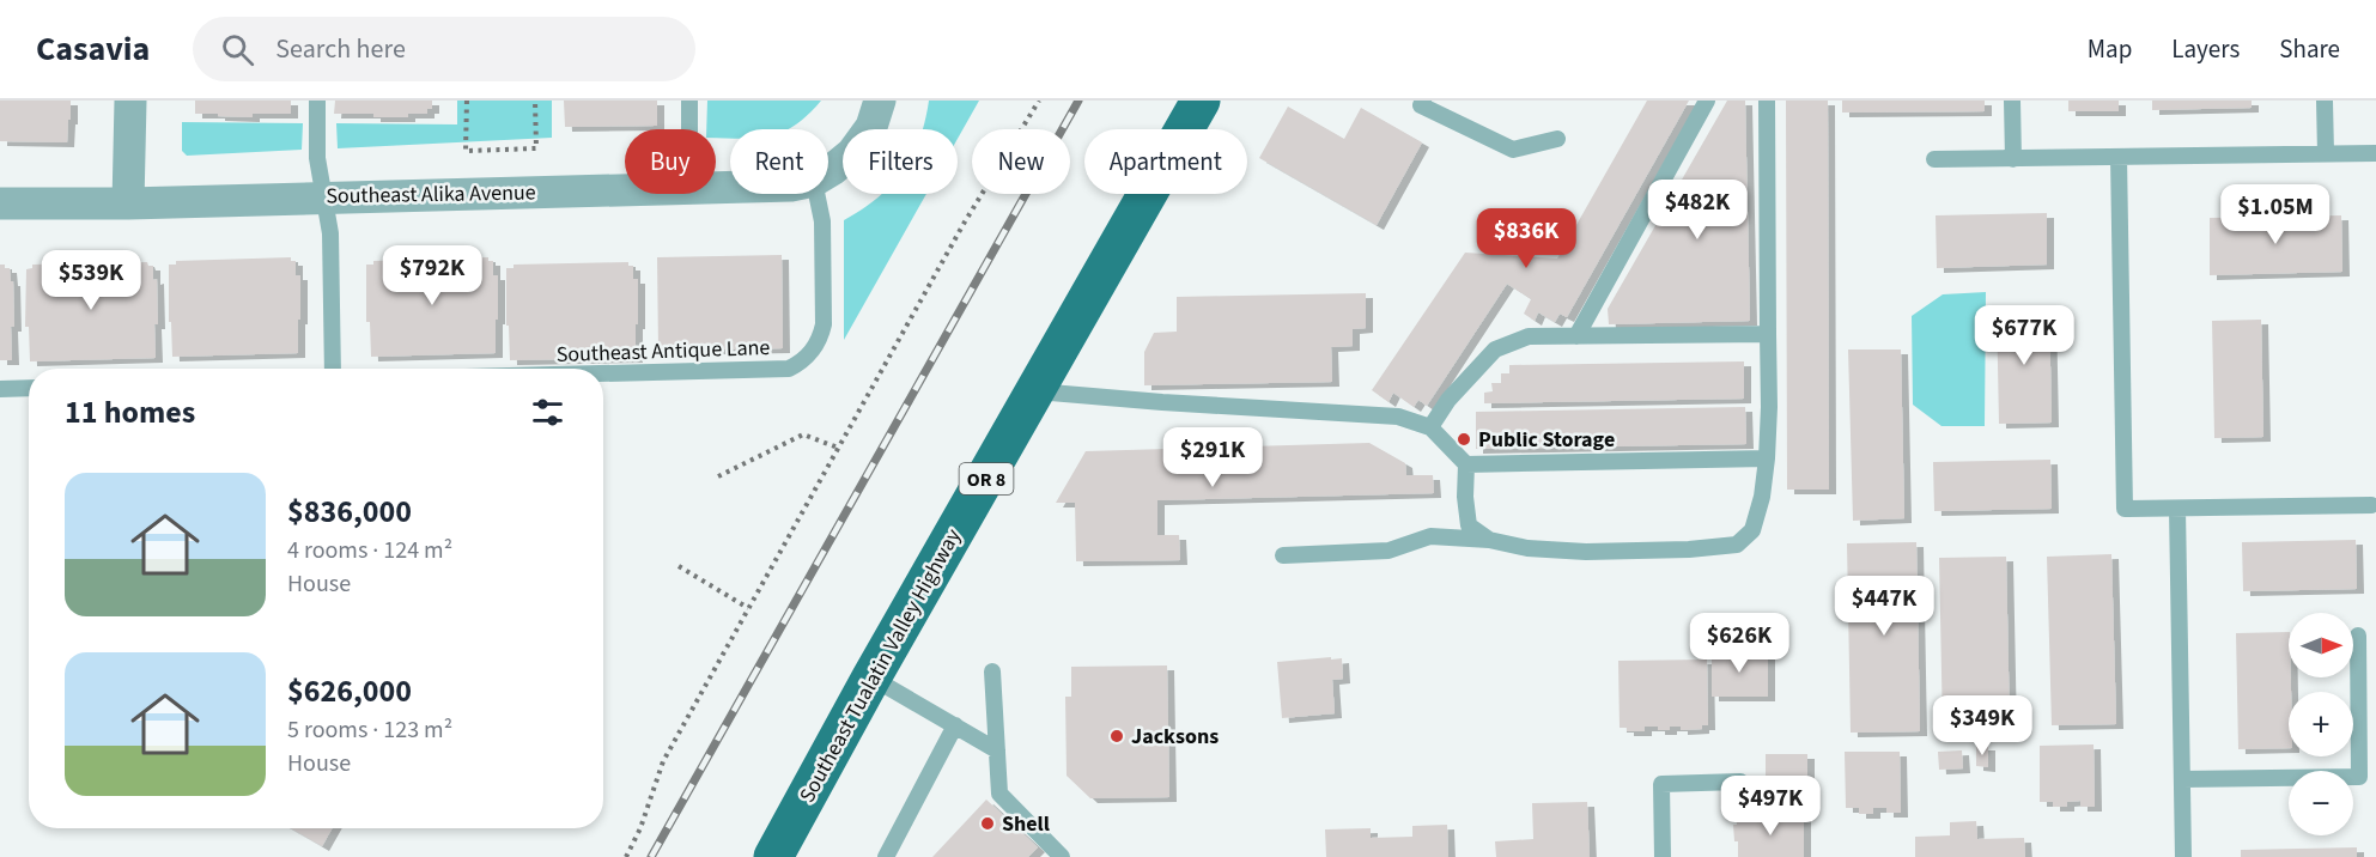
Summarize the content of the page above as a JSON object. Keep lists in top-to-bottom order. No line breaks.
{"streets":{"main road":["OR 8","Southeast Tualatin Valley Highway"],"street":["Southeast Alika Avenue"],"lane":["Southeast Antique Lane"]},"places":["Public Storage","Jacksons","Shell"],"north":"right","page":{"header":"Casavia","search":"Search here","nav":["Map","Layers","Share"],"chip":["Buy","Rent","Filters","New","Apartment"],"price":["$482K","$1.05M","$836K","$792K","$539K","$677K","$291K","$447K","$626K","$349K","$497K"],"heading":"11 homes","list":[{"name":"$836,000","note":"4 rooms · 124 m² · House"},{"name":"$626,000","note":"5 rooms · 123 m² · House"}],"map_buttons":["+","−"]}}
